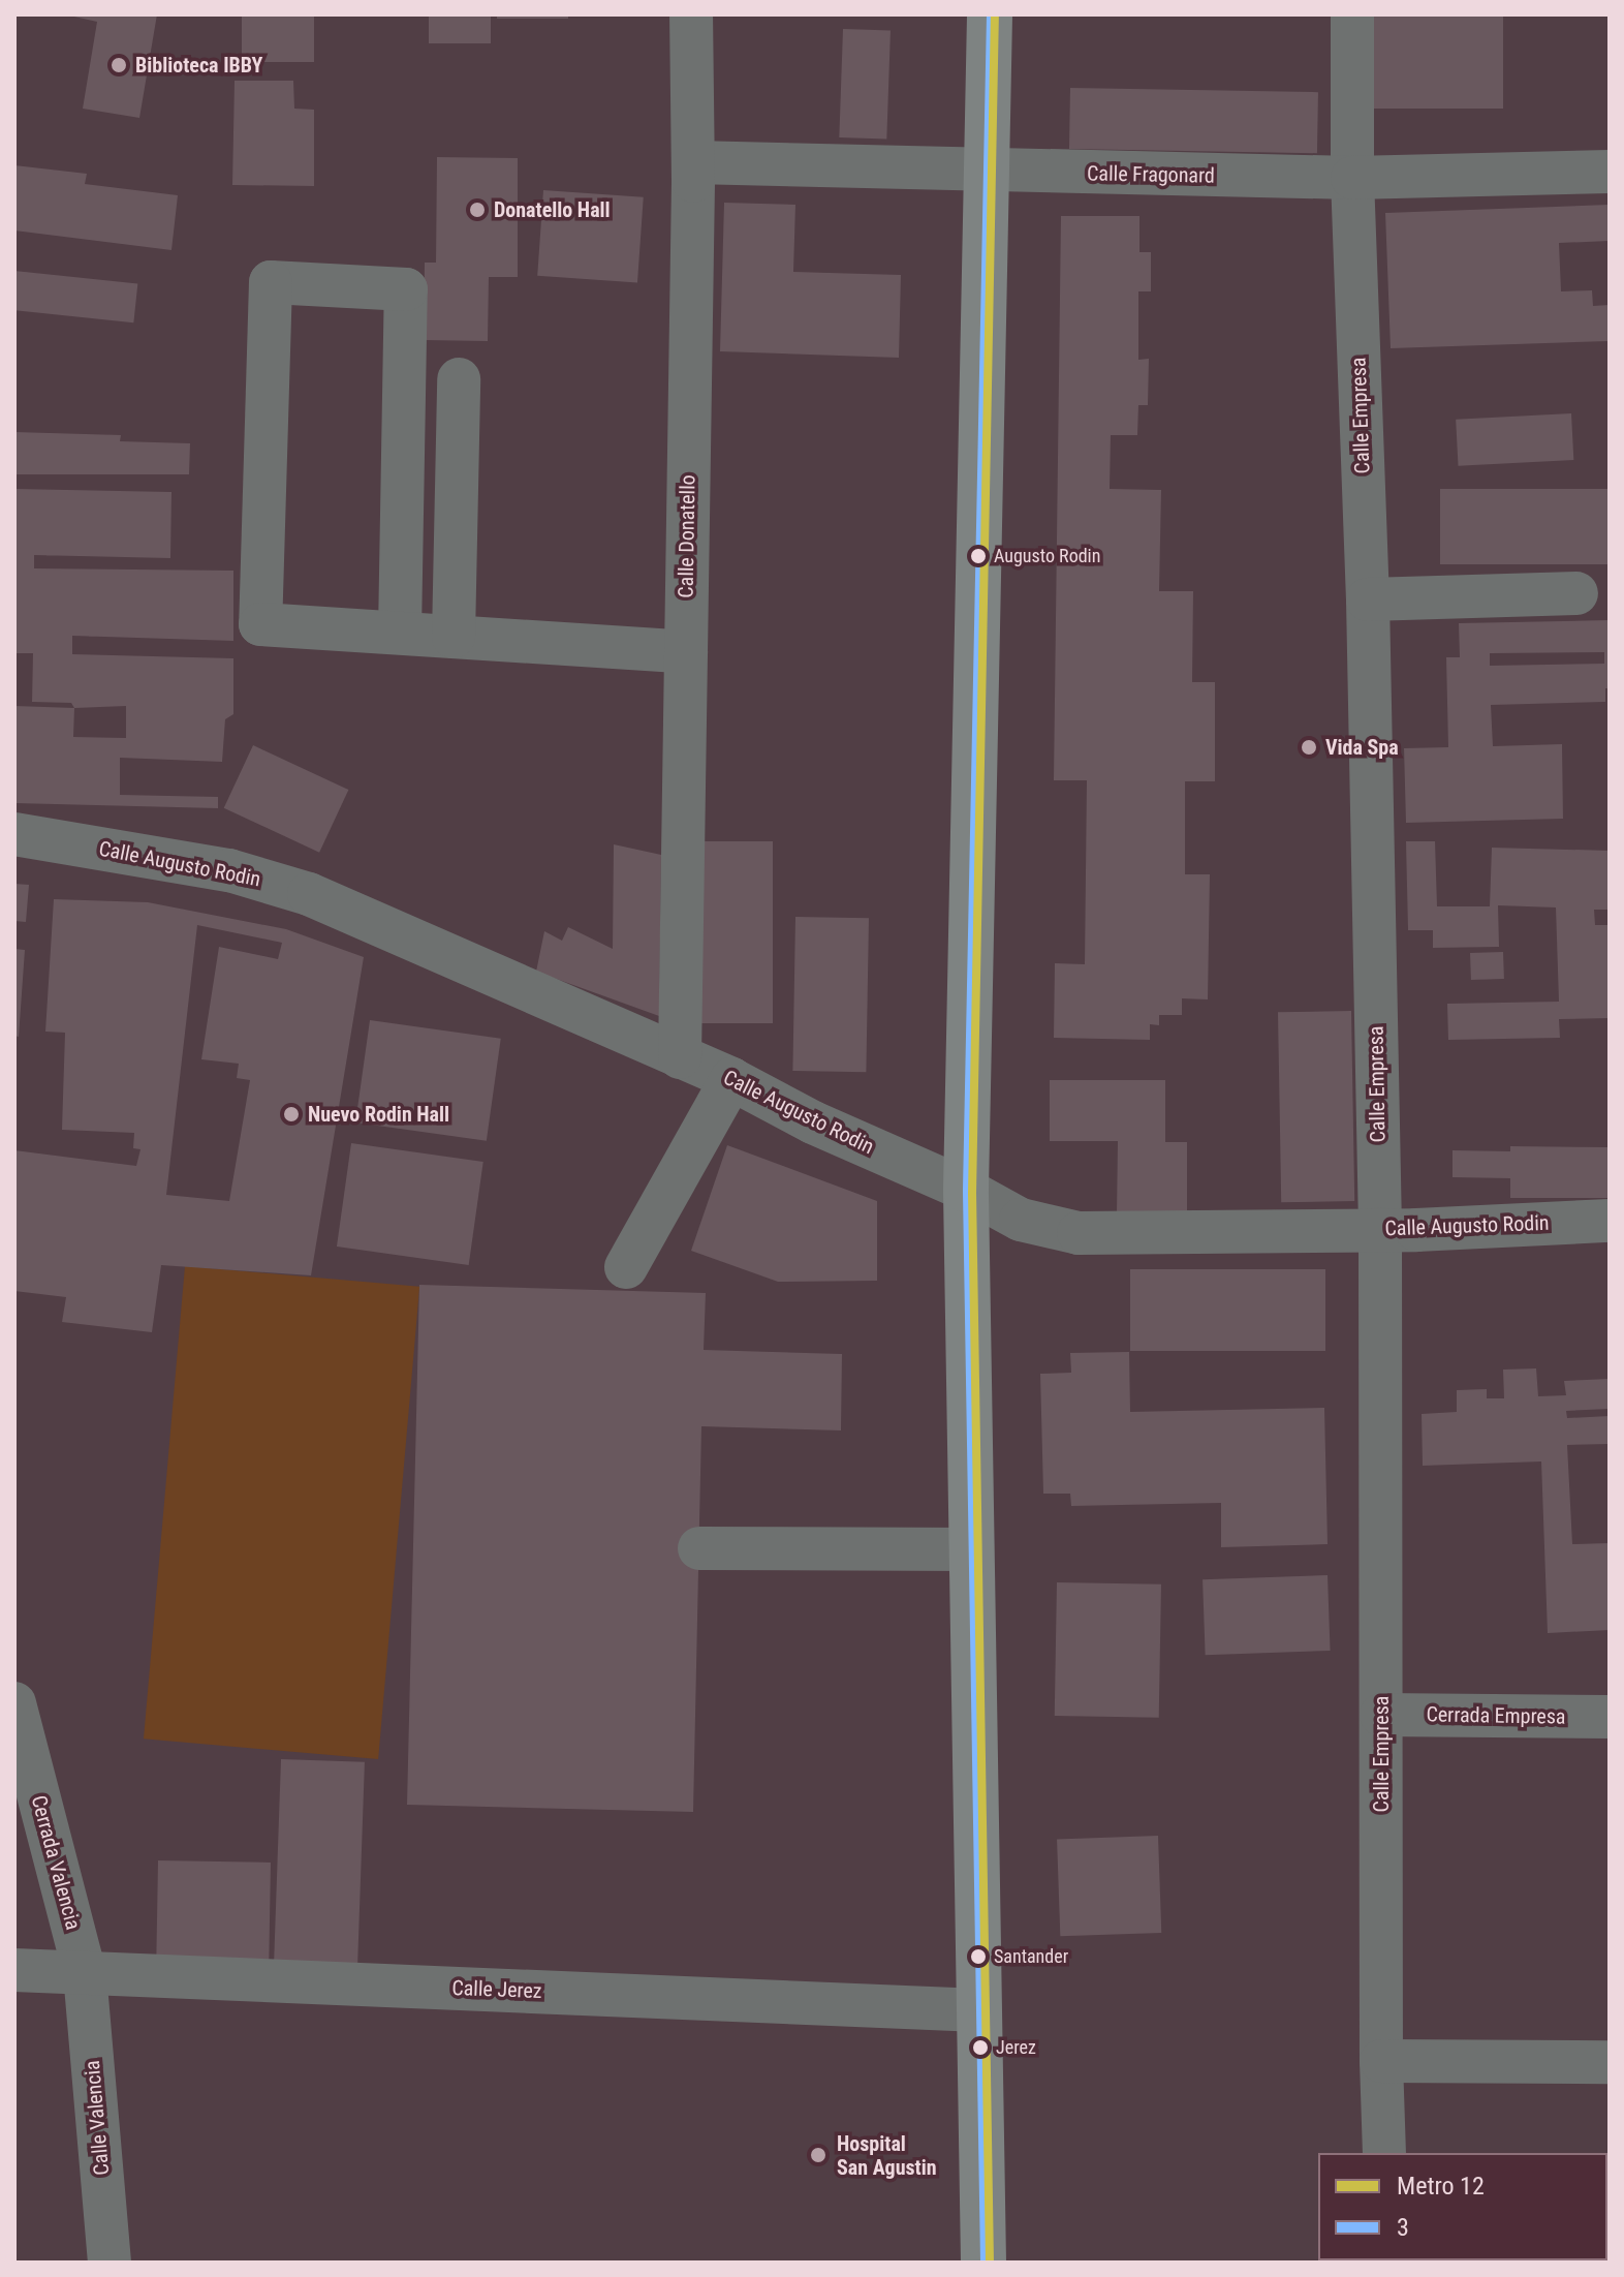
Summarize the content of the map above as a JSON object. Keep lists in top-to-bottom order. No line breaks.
{"streets":{"street":["Calle Fragonard","Calle Empresa","Calle Donatello","Calle Augusto Rodin","Cerrada Empresa","Cerrada Valencia","Calle Jerez","Calle Valencia"]},"crossings":[["Calle Fragonard","Calle Empresa"],["Calle Fragonard","Calle Donatello"],["Calle Empresa","Calle Augusto Rodin"],["Calle Empresa","Cerrada Empresa"],["Calle Donatello","Calle Augusto Rodin"],["Cerrada Valencia","Calle Jerez"],["Cerrada Valencia","Calle Valencia"],["Calle Jerez","Calle Valencia"]],"places":["Biblioteca IBBY","Donatello Hall","Augusto Rodin","Vida Spa","Nuevo Rodin Hall","Santander","Jerez","Hospital San Agustin"],"lines":["metro line 12","transit line 3"],"legend":["Metro 12","3"]}
